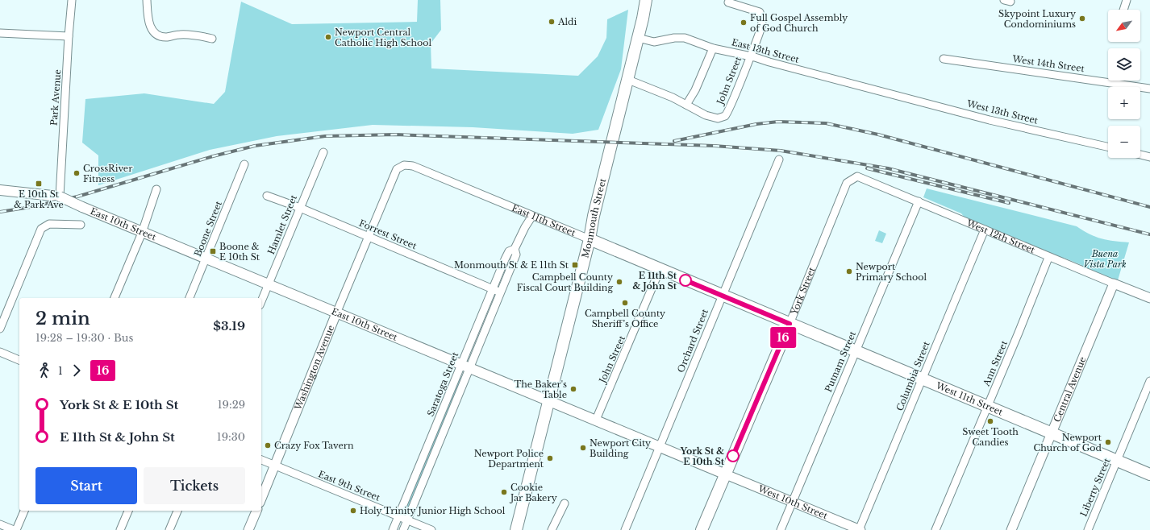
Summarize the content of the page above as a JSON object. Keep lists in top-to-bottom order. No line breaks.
{"streets":{"main road":["Monmouth Street","East 11th Street","East 10th Street","York Street","West 11th Street"],"street":["East 13th Street","West 14th Street","John Street","Park Avenue","West 13th Street","Hamlet Street","Boone Street","Forrest Street","West 12th Street","Orchard Street","Putnam Street","Ann Street","Washington Avenue","Columbia Street","Saratoga Street","Central Avenue","East 9th Street","Liberty Street","West 10th Street"]},"crossings":[["East 13th Street","John Street"],["East 13th Street","West 13th Street"],["East 13th Street","Monmouth Street"],["John Street","East 11th Street"],["John Street","East 10th Street"],["Park Avenue","East 10th Street"],["Monmouth Street","East 11th Street"],["Monmouth Street","East 10th Street"],["East 11th Street","York Street"],["East 11th Street","Orchard Street"],["East 11th Street","Washington Avenue"],["East 11th Street","Saratoga Street"],["East 11th Street","West 11th Street"],["East 10th Street","Hamlet Street"],["East 10th Street","Boone Street"],["East 10th Street","York Street"],["East 10th Street","Orchard Street"],["East 10th Street","Washington Avenue"],["East 10th Street","Saratoga Street"],["East 10th Street","West 10th Street"],["Hamlet Street","Forrest Street"],["Forrest Street","Washington Avenue"],["Forrest Street","Saratoga Street"],["West 12th Street","York Street"],["West 12th Street","Putnam Street"],["West 12th Street","Ann Street"],["West 12th Street","Columbia Street"],["West 12th Street","Central Avenue"],["York Street","West 11th Street"],["York Street","West 10th Street"],["Putnam Street","West 11th Street"],["Putnam Street","West 10th Street"],["Ann Street","West 11th Street"],["Washington Avenue","East 9th Street"],["Columbia Street","West 11th Street"],["Columbia Street","West 10th Street"],["Saratoga Street","East 9th Street"],["Central Avenue","West 11th Street"],["West 11th Street","Liberty Street"]],"parks":["Buena Vista Park"],"places":{"other":["Skypoint Luxury Condominiums","Aldi","Full Gospel Assembly of God Church","Newport Central Catholic High School","CrossRiver Fitness","Newport Primary School","E 11th St & John St","Campbell County Fiscal Court Building","Campbell County Sheriff’s Office","The Baker's Table","Sweet Tooth Candies","Newport Church of God","Crazy Fox Tavern","Newport City Building","York St & E 10th St","Newport Police Department","Cookie Jar Bakery","Holy Trinity Junior High School"],"transit":["E 10th St & Park Ave","Boone & E 10th St","Monmouth St & E 11th St"]},"lines":["bus line 16"],"north":"bottom left","page":{"on_map":"16","map_buttons":["+","−"],"heading":["2 min","19:28 – 19:30 · Bus","$3.19"],"legs":["1","16"],"list":[{"name":"York St & E 10th St","value":"19:29"},{"name":"E 11th St & John St","value":"19:30"}],"buttons":["Start","Tickets"]}}
